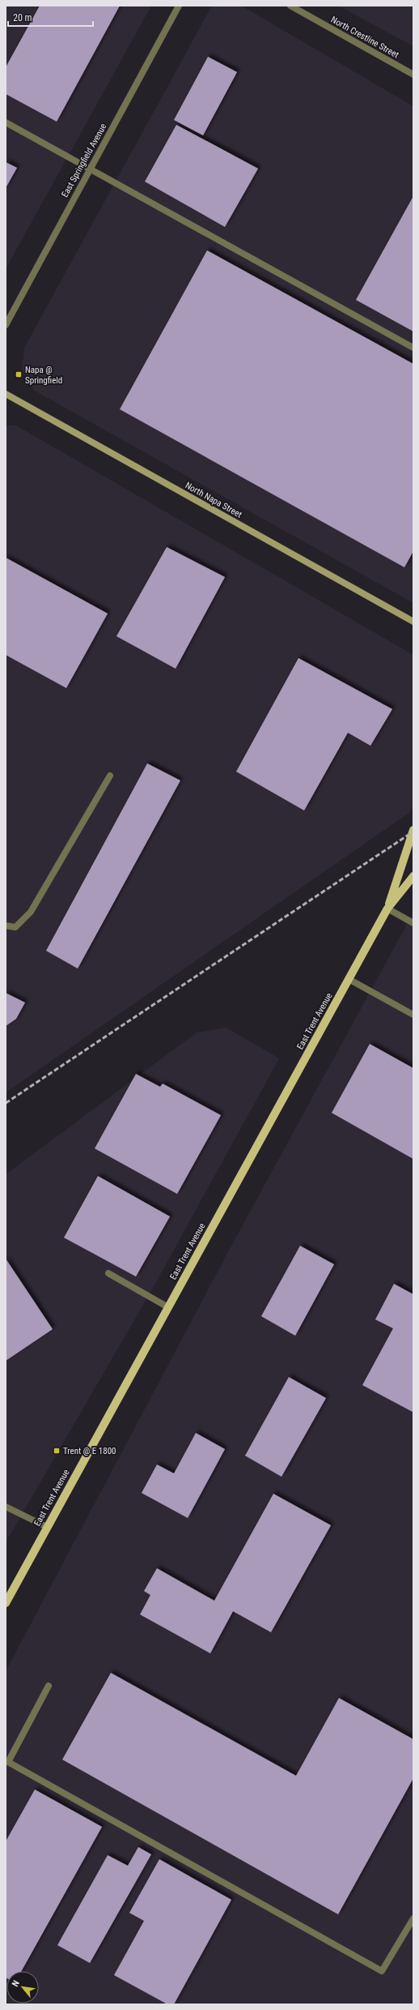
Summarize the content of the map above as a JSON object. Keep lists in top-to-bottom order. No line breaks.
{"streets":{"main road":["North Napa Street","East Trent Avenue"],"street":["North Crestline Street","East Springfield Avenue"]},"places":{"transit":["Napa @ Springfield","Trent @ E 1800"]},"scale_bar":"20 m","north":"top left"}
